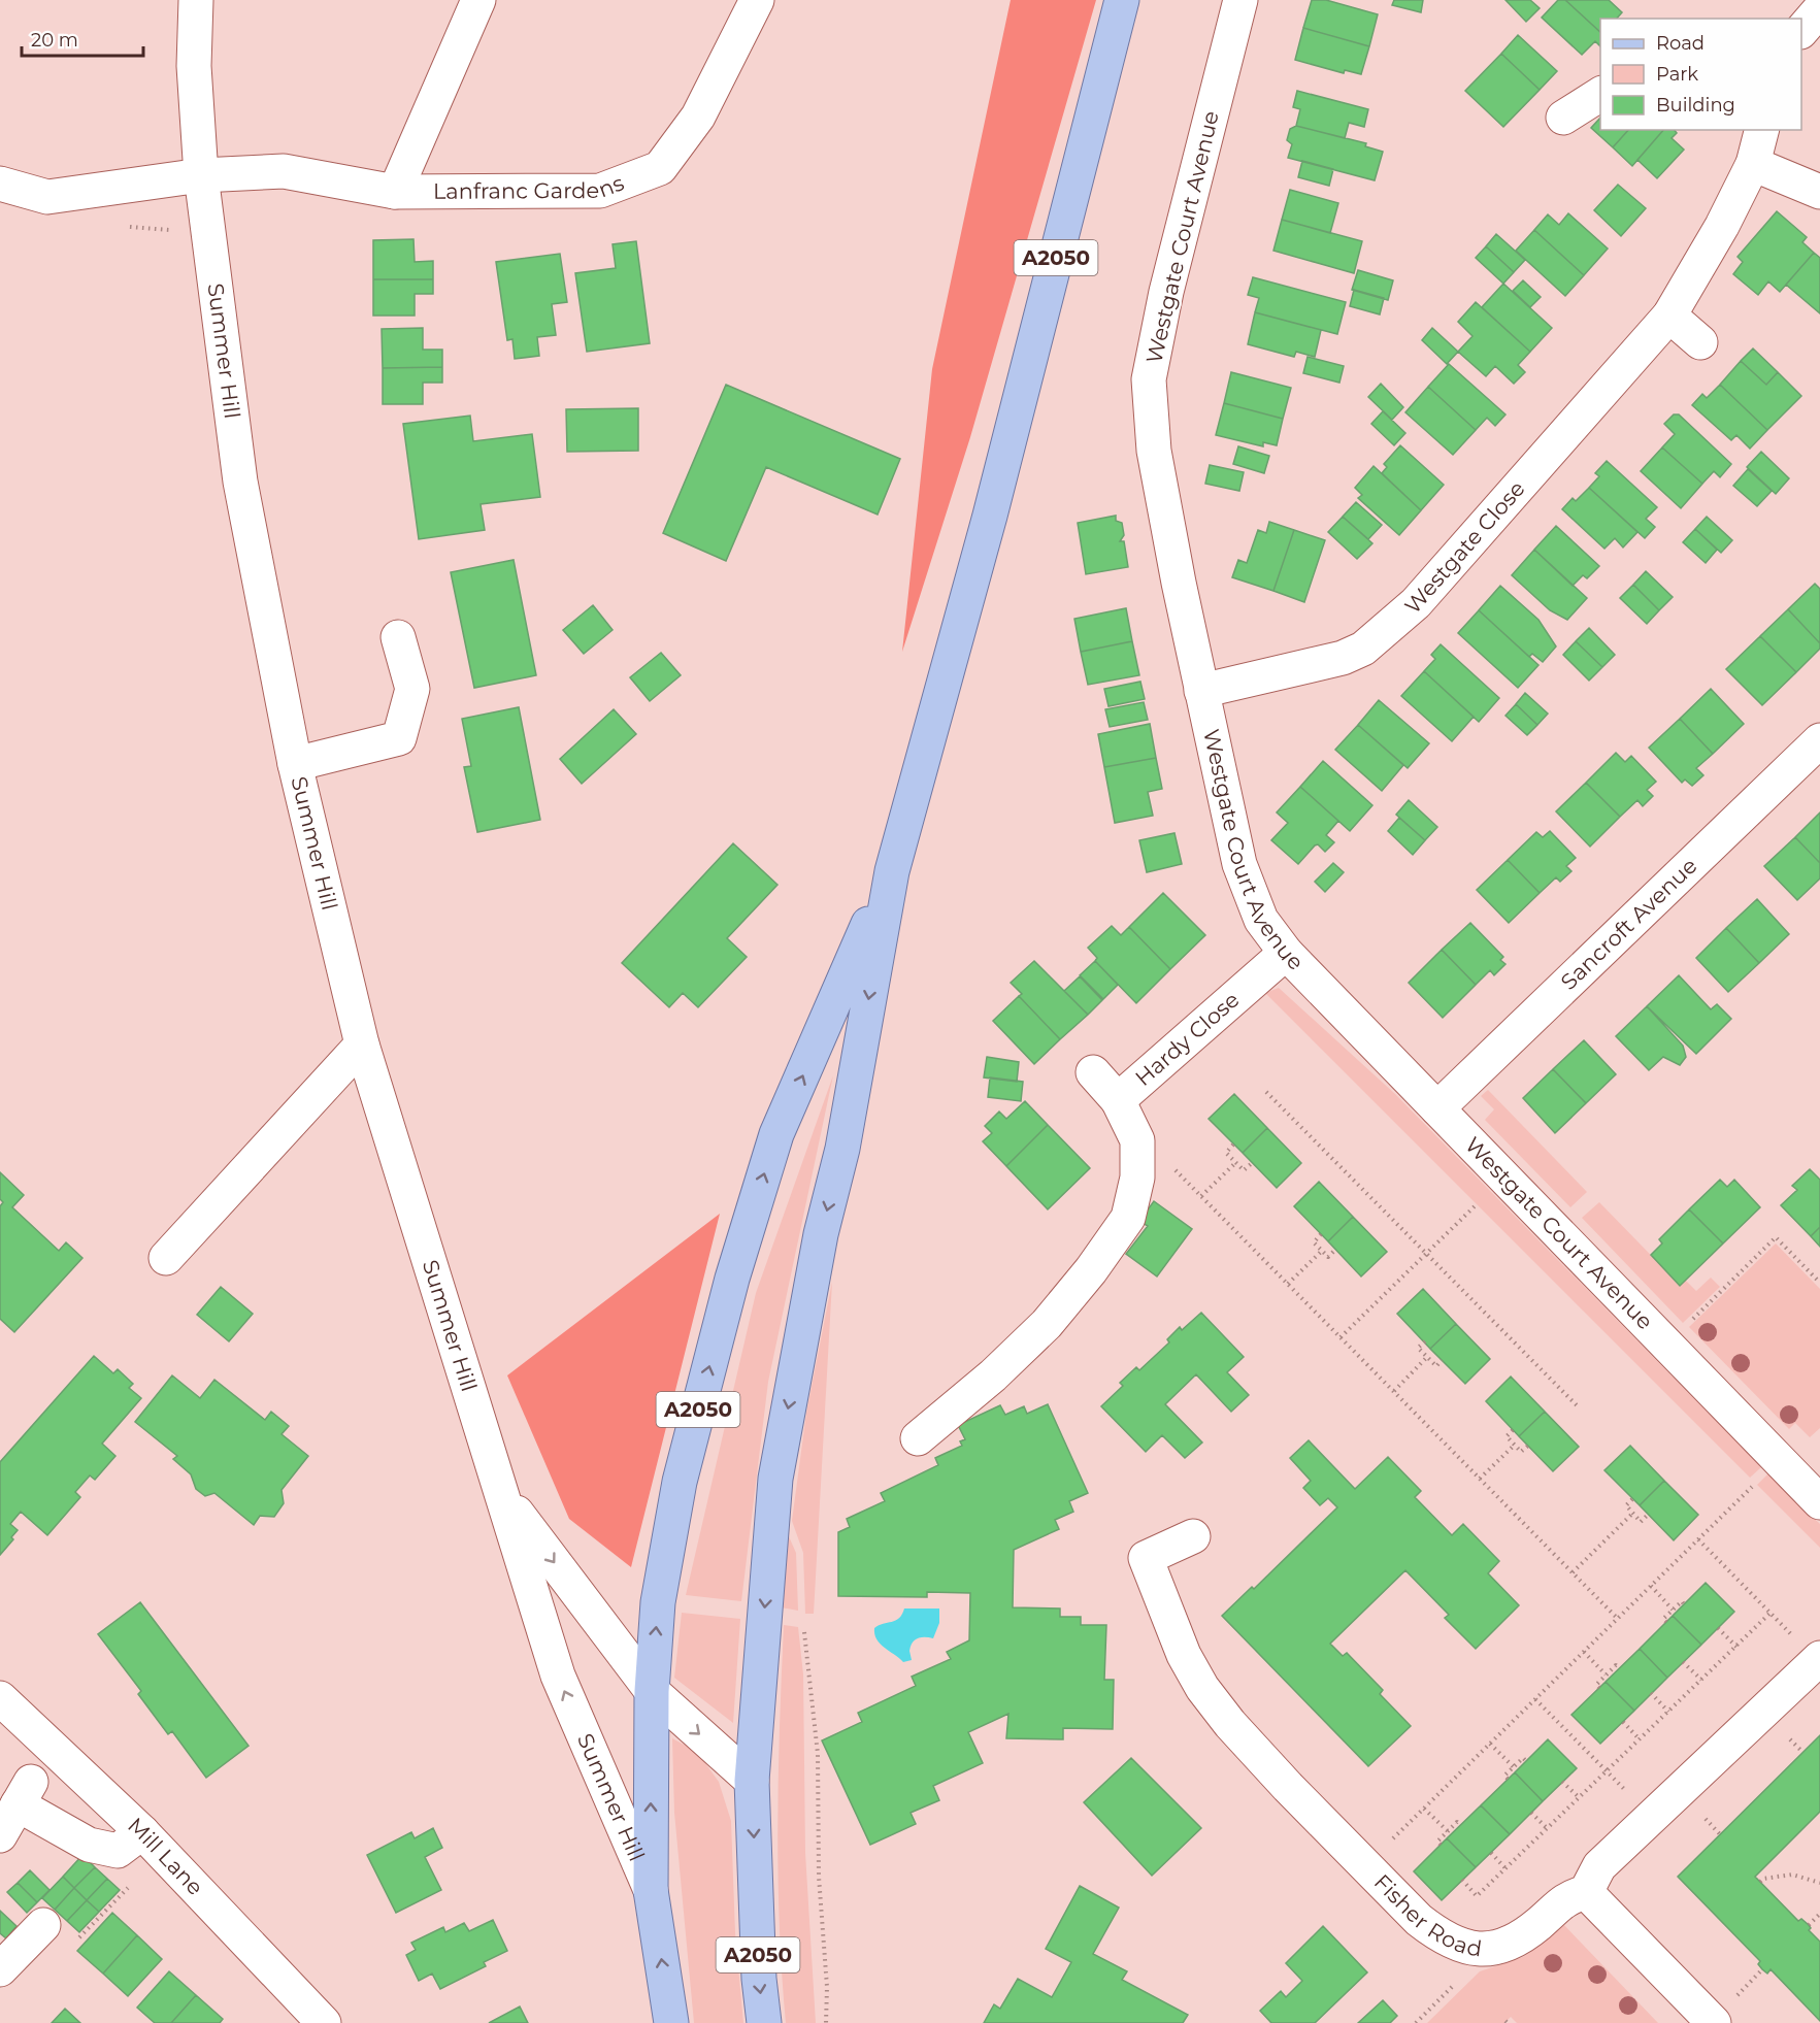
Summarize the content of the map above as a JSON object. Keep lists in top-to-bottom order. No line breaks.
{"streets":{"main road":["A2050"],"street":["Lanfranc Gardens","Westgate Court Avenue","Summer Hill","Westgate Close","Sancroft Avenue","Hardy Close","Mill Lane","Fisher Road"]},"crossings":[["Lanfranc Gardens","Summer Hill"],["Westgate Court Avenue","Westgate Close"],["Westgate Court Avenue","Sancroft Avenue"],["Westgate Court Avenue","Hardy Close"],["A2050","Summer Hill"]],"legend":["Road","Park","Building"],"scale_bar":"20 m"}
